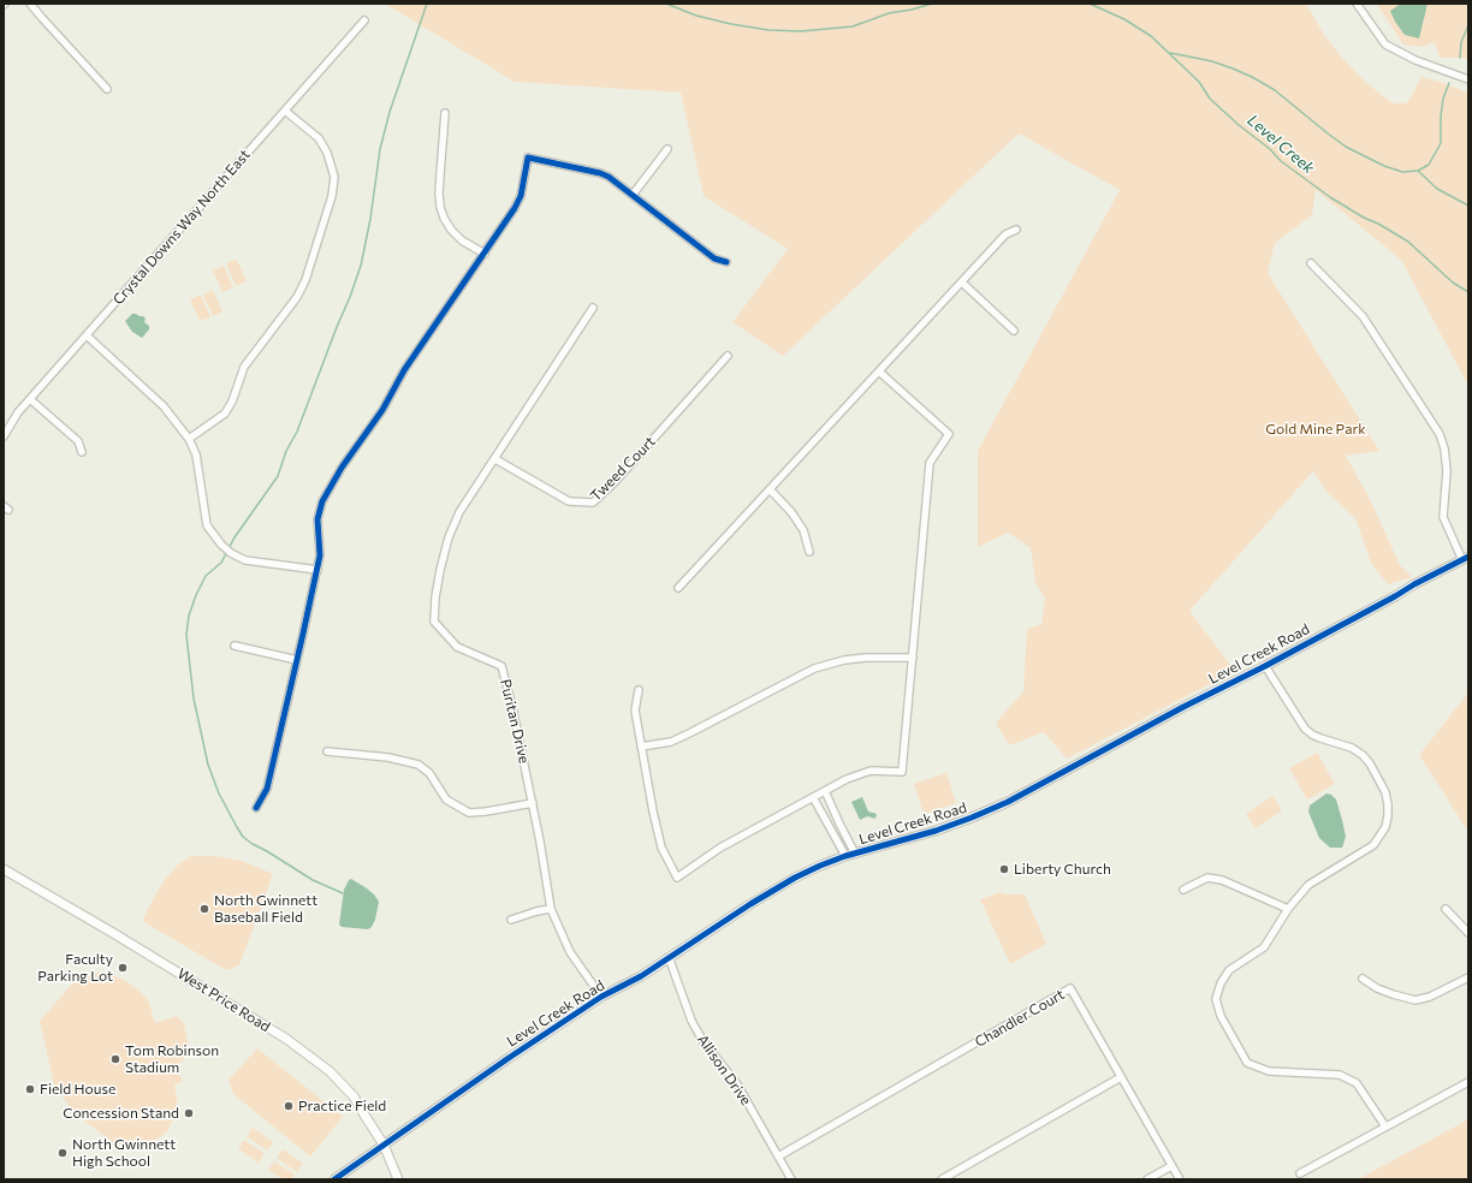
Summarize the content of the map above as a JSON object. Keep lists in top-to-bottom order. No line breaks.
{"streets":{"street":["Crystal Downs Way North East","Tweed Court","Level Creek Road","Puritan Drive","West Price Road","Chandler Court","Allison Drive"]},"crossings":[["Tweed Court","Puritan Drive"],["Level Creek Road","Puritan Drive"],["Level Creek Road","West Price Road"],["Level Creek Road","Allison Drive"],["Chandler Court","Allison Drive"]],"water":["Level Creek"],"parks":["Gold Mine Park"],"places":["Liberty Church","North Gwinnett Baseball Field","Faculty Parking Lot","Tom Robinson Stadium","Field House","Practice Field","Concession Stand","North Gwinnett High School"]}
